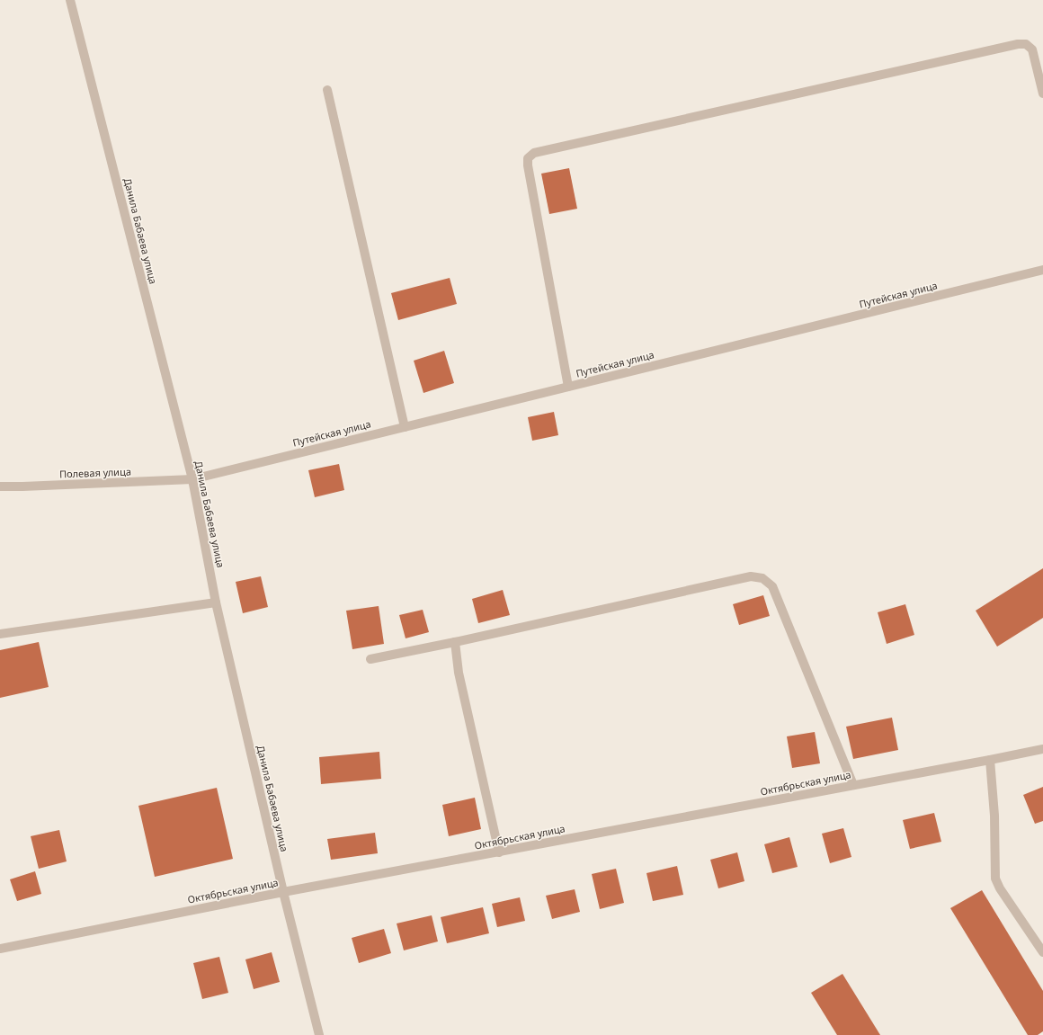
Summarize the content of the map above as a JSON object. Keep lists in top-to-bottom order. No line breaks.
{"streets":{"street":["Данила Бабаева улица","Путейская улица","Полевая улица","Октябрьская улица"]},"crossings":[["Данила Бабаева улица","Путейская улица"],["Данила Бабаева улица","Полевая улица"],["Данила Бабаева улица","Октябрьская улица"],["Путейская улица","Полевая улица"]]}
